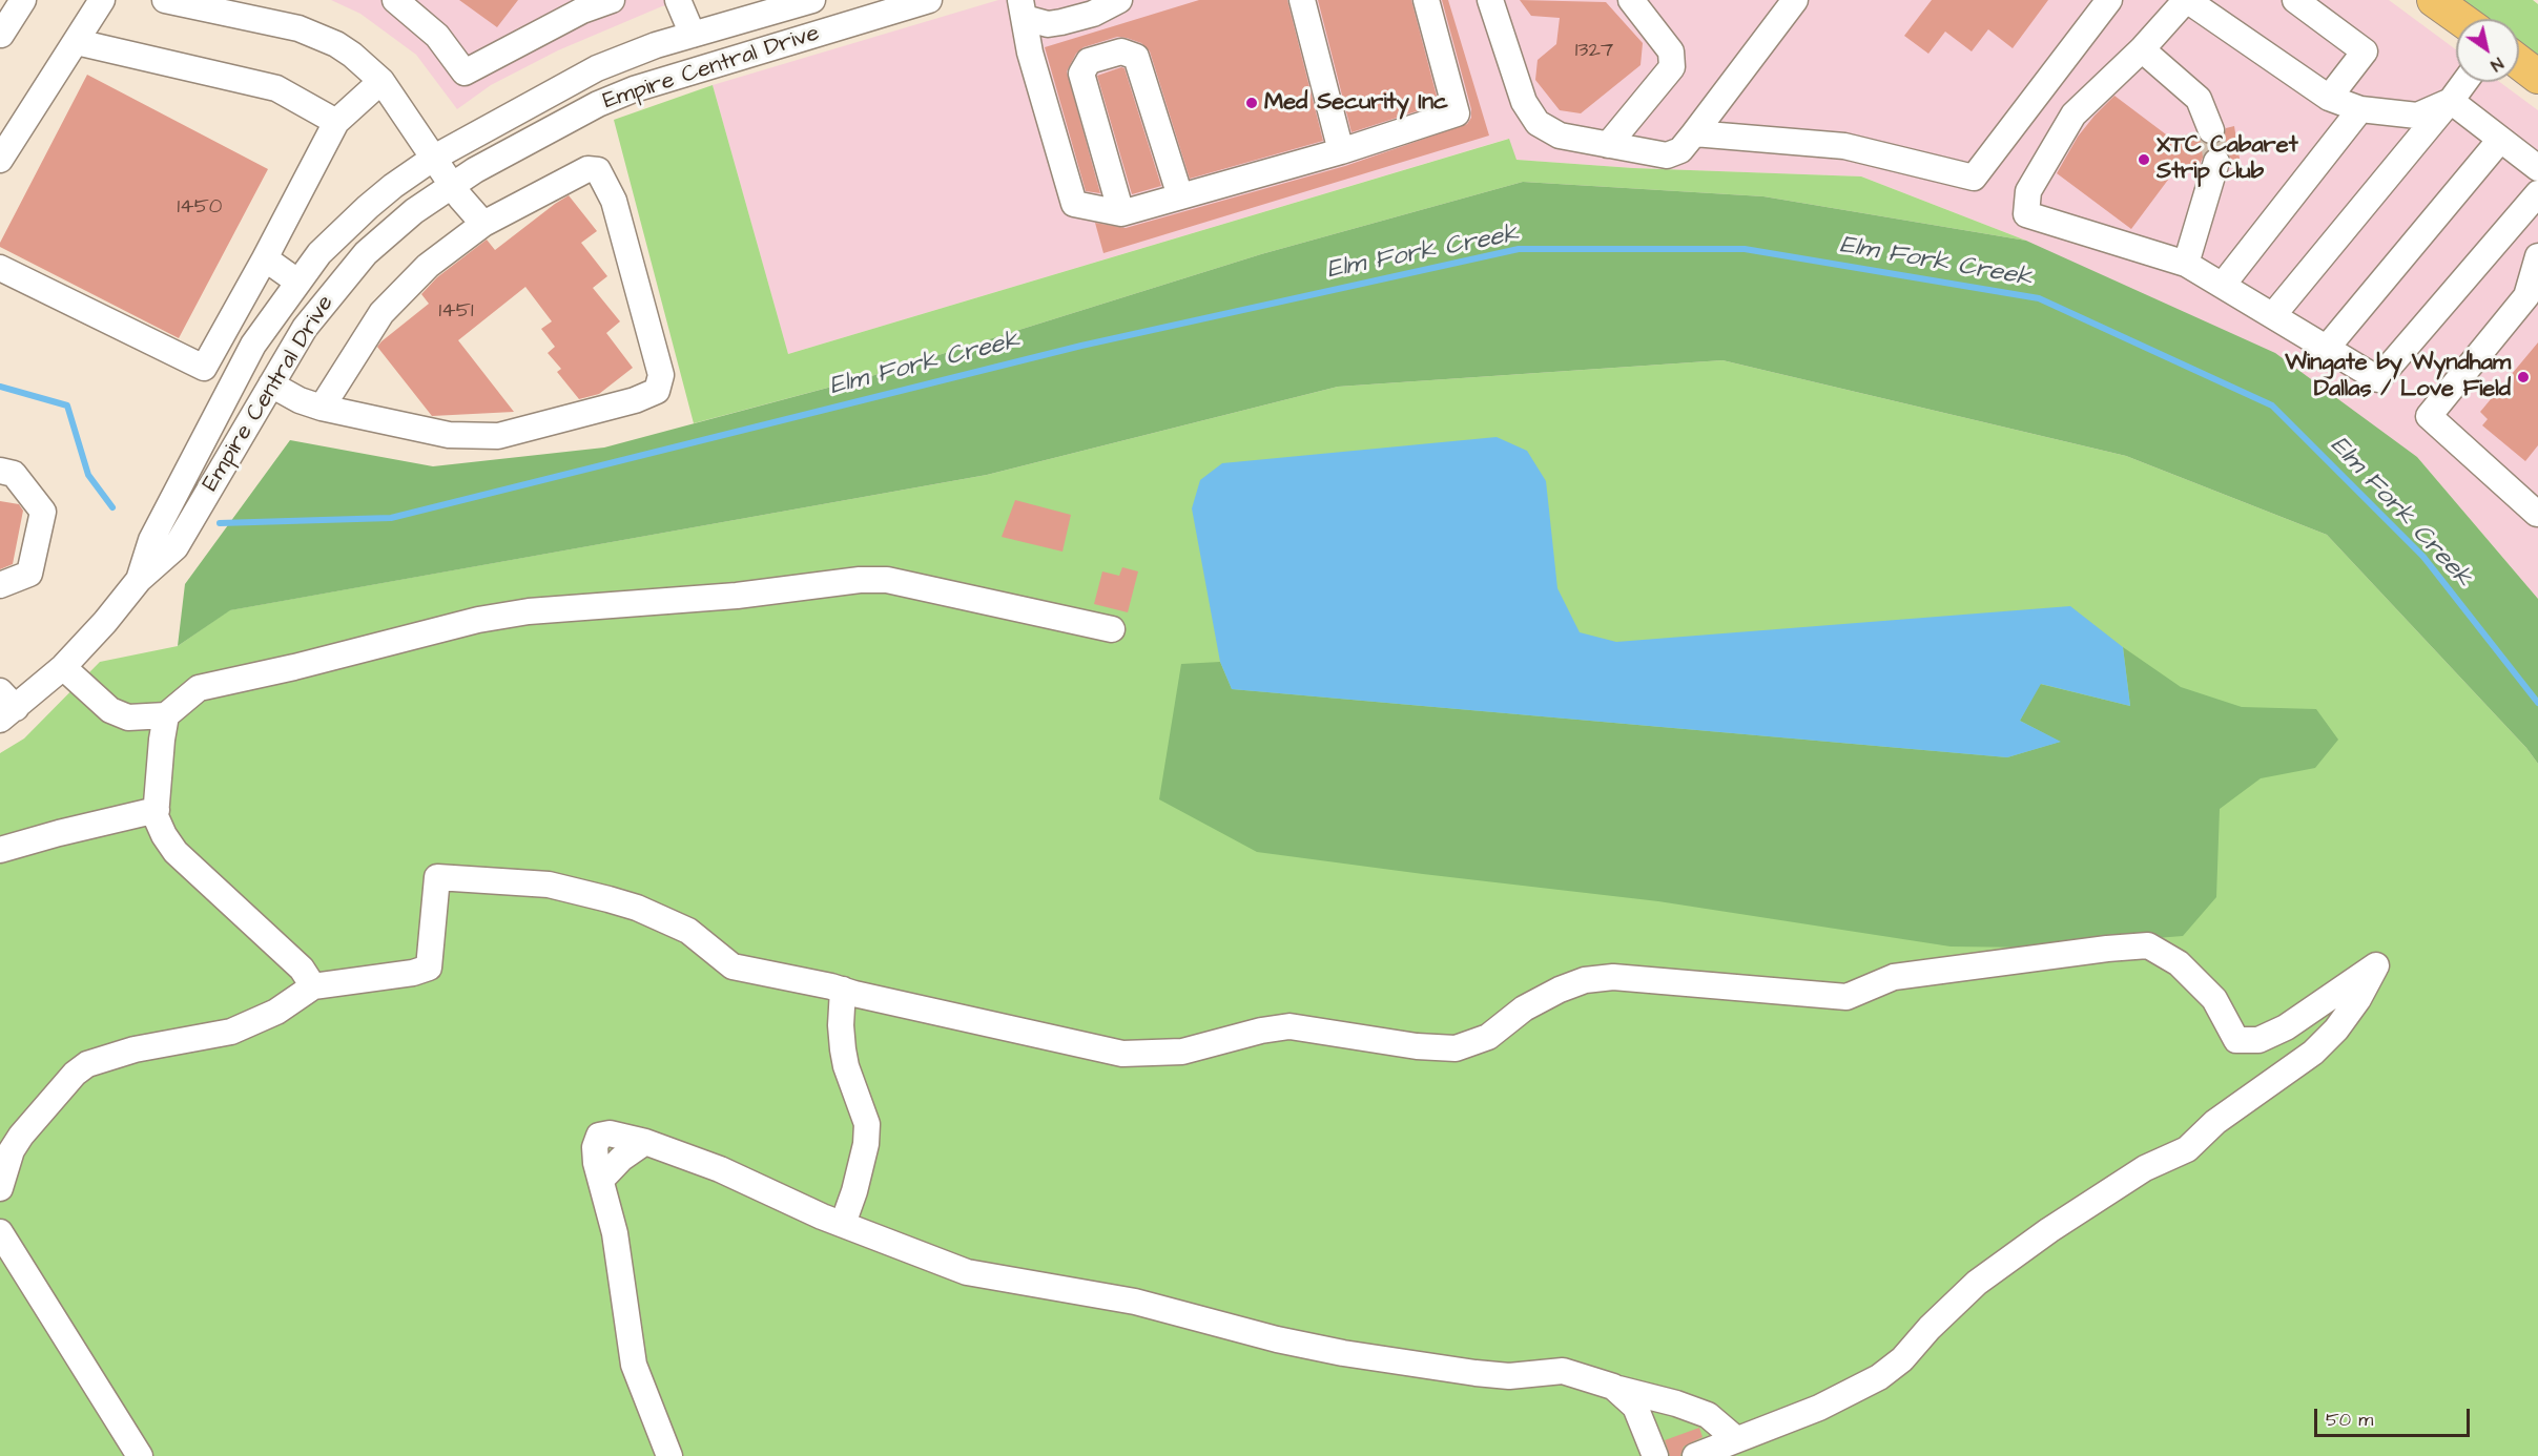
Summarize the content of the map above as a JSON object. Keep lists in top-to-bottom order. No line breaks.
{"streets":{"street":["Empire Central Drive"]},"water":["Elm Fork Creek"],"places":["Med Security Inc","XTC Cabaret Strip Club","Wingate by Wyndham Dallas / Love Field"],"house_numbers":["1327","1450","1451"],"scale_bar":"50 m","north":"bottom right"}
